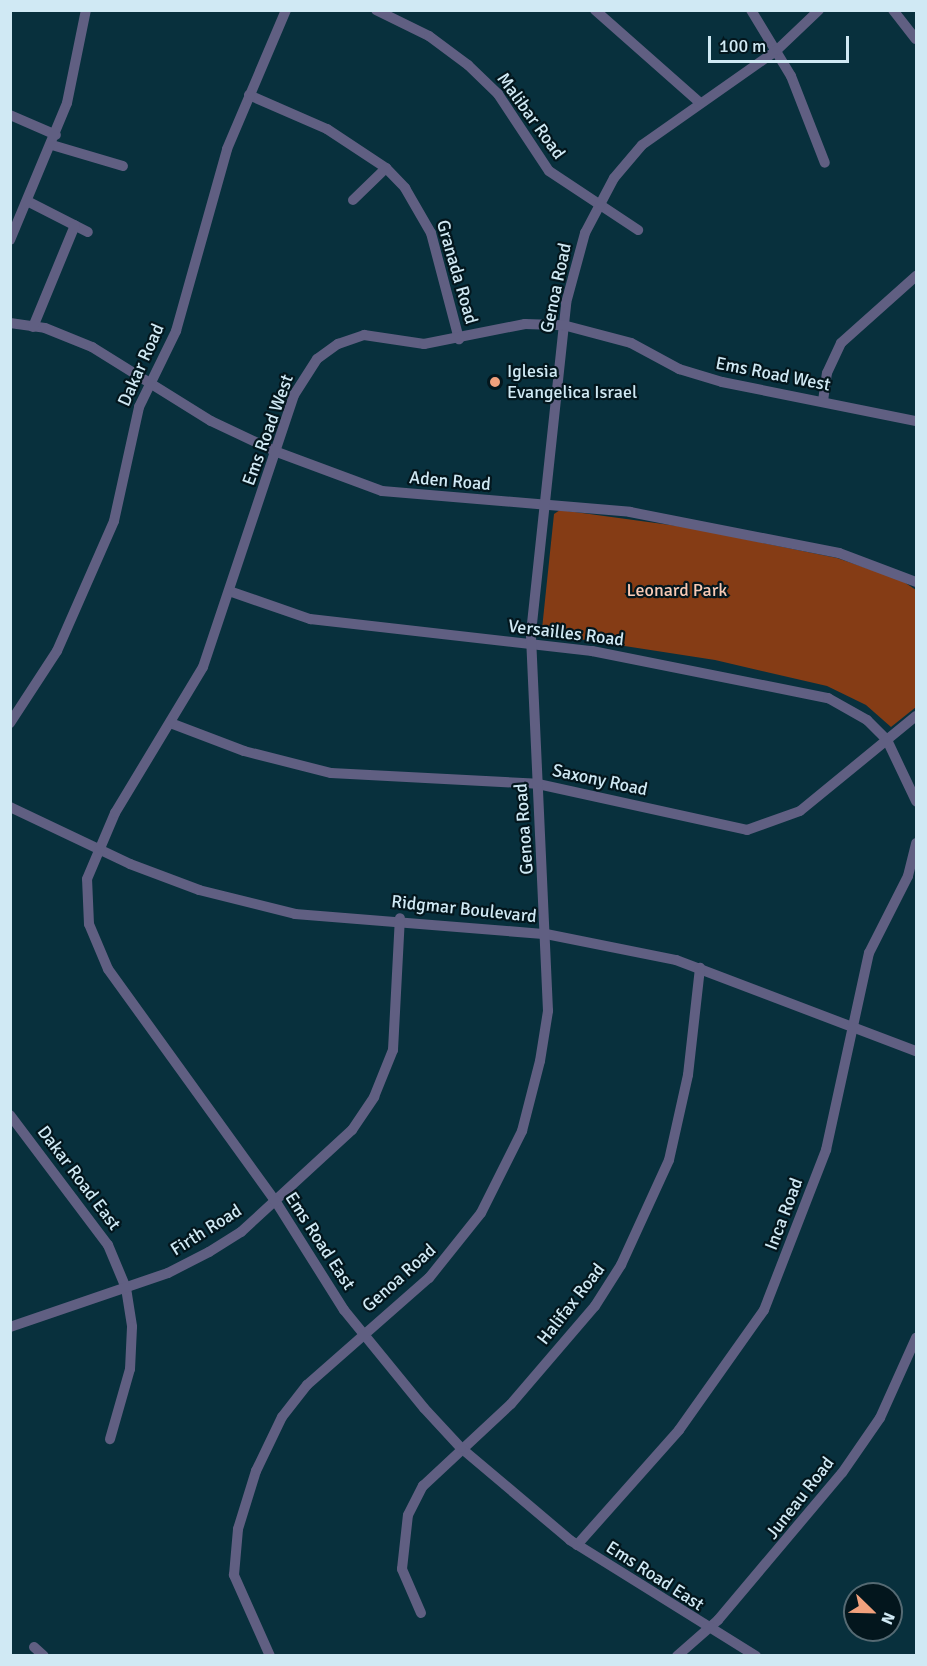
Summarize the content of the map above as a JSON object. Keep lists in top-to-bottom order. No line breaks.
{"streets":{"street":["Malibar Road","Granada Road","Genoa Road","Dakar Road","Ems Road West","Aden Road","Versailles Road","Saxony Road","Ridgmar Boulevard","Dakar Road East","Inca Road","Firth Road","Ems Road East","Halifax Road","Juneau Road"]},"crossings":[["Malibar Road","Genoa Road"],["Granada Road","Dakar Road"],["Granada Road","Ems Road West"],["Genoa Road","Ems Road West"],["Genoa Road","Aden Road"],["Genoa Road","Versailles Road"],["Genoa Road","Saxony Road"],["Genoa Road","Ridgmar Boulevard"],["Genoa Road","Ems Road East"],["Dakar Road","Aden Road"],["Ems Road West","Aden Road"],["Ems Road West","Versailles Road"],["Ems Road West","Saxony Road"],["Ems Road West","Ridgmar Boulevard"],["Ems Road West","Ems Road East"],["Versailles Road","Saxony Road"],["Ridgmar Boulevard","Inca Road"],["Ridgmar Boulevard","Firth Road"],["Ridgmar Boulevard","Ems Road East"],["Ridgmar Boulevard","Halifax Road"],["Dakar Road East","Firth Road"],["Inca Road","Ems Road East"],["Firth Road","Ems Road East"],["Ems Road East","Halifax Road"],["Ems Road East","Juneau Road"]],"parks":["Leonard Park"],"places":["Iglesia Evangelica Israel"],"scale_bar":"100 m","north":"bottom right"}
